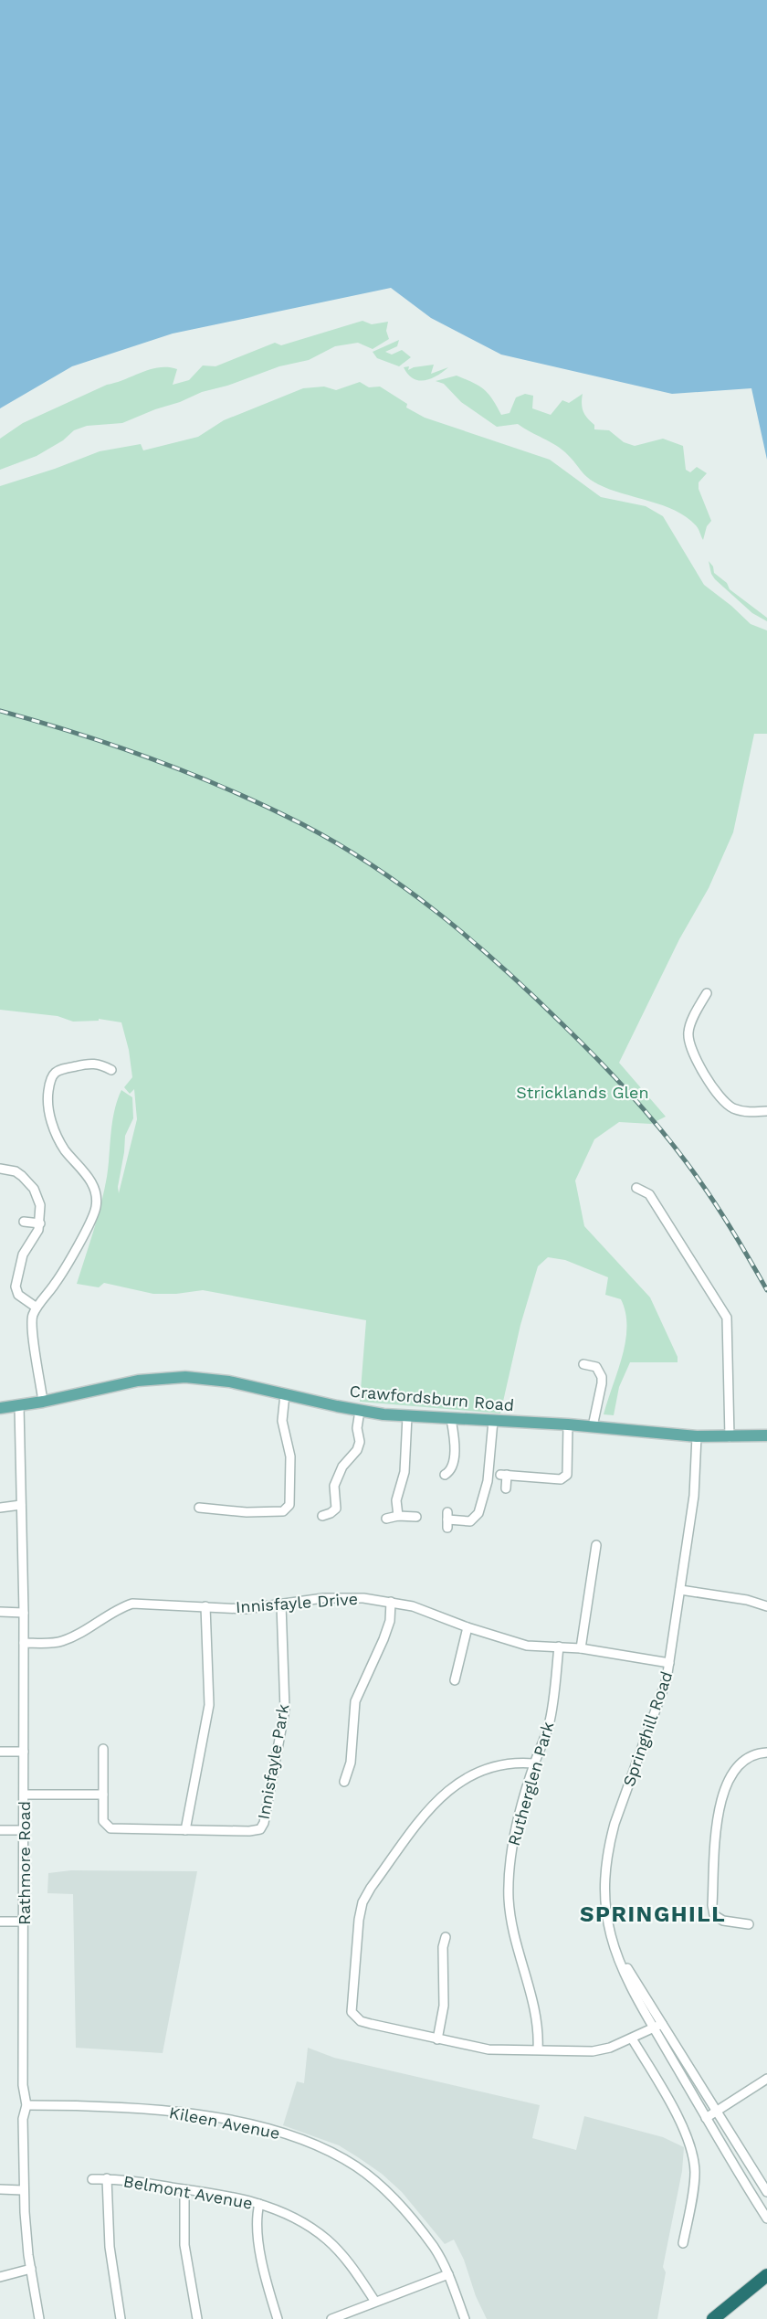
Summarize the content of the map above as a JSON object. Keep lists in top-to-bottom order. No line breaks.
{"streets":{"main road":["Crawfordsburn Road"],"street":["Innisfayle Drive","Springhill Road","Innisfayle Park","Rutherglen Park","Rathmore Road","Kileen Avenue","Belmont Avenue"]},"crossings":[["Crawfordsburn Road","Springhill Road"],["Crawfordsburn Road","Rathmore Road"],["Innisfayle Drive","Springhill Road"],["Innisfayle Drive","Innisfayle Park"],["Innisfayle Drive","Rutherglen Park"],["Innisfayle Drive","Rathmore Road"],["Rathmore Road","Kileen Avenue"]],"districts":["SPRINGHILL"],"parks":["Stricklands Glen"]}
